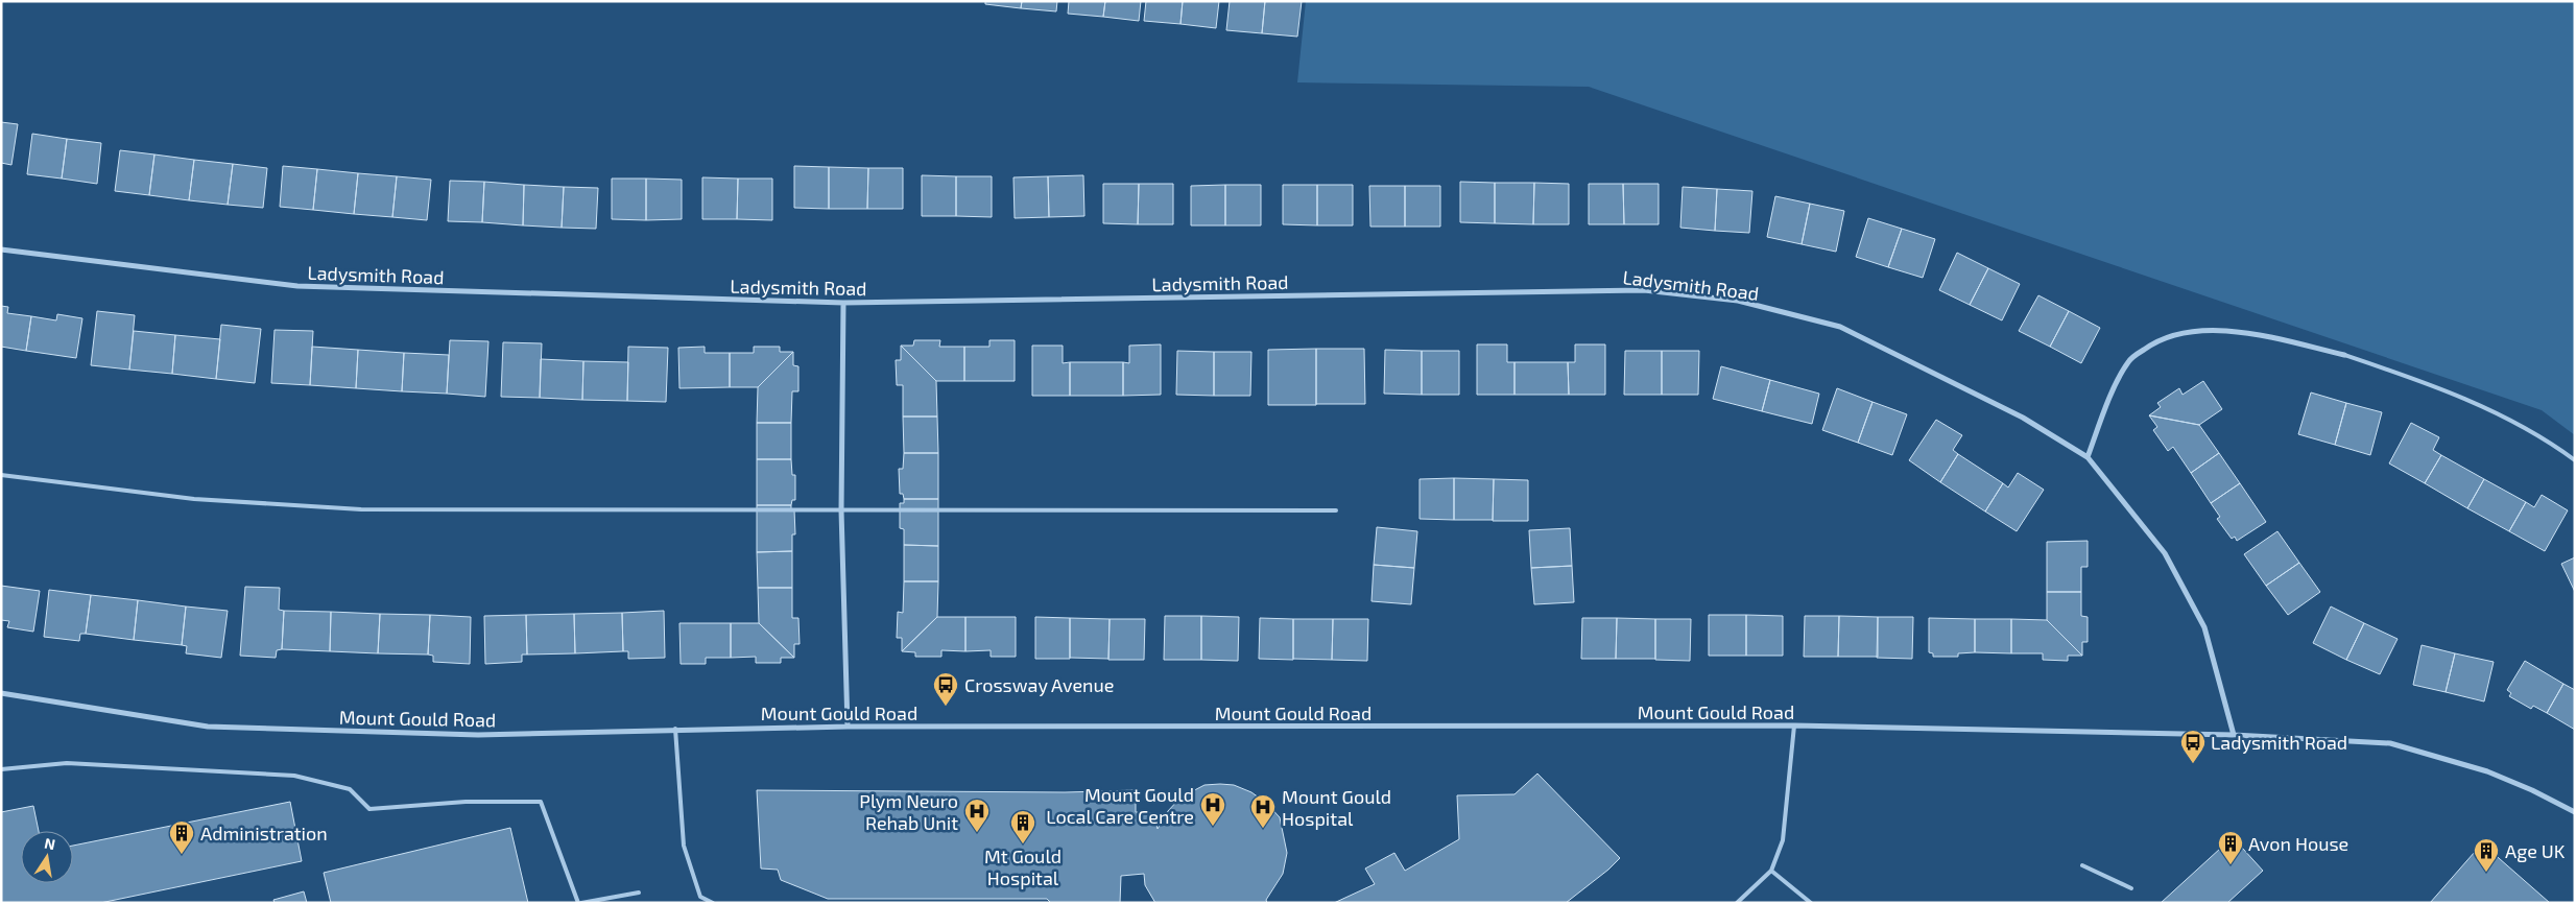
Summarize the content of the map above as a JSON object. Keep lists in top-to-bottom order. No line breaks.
{"streets":{"street":["Ladysmith Road","Mount Gould Road"]},"crossings":[["Ladysmith Road","Mount Gould Road"]],"places":{"bus stop":["Crossway Avenue","Ladysmith Road"],"hospital":["Mount Gould Local Care Centre","Mount Gould Hospital","Plym Neuro Rehab Unit"],"building":["Mt Gould Hospital","Administration","Avon House","Age UK"]},"north":"top"}
